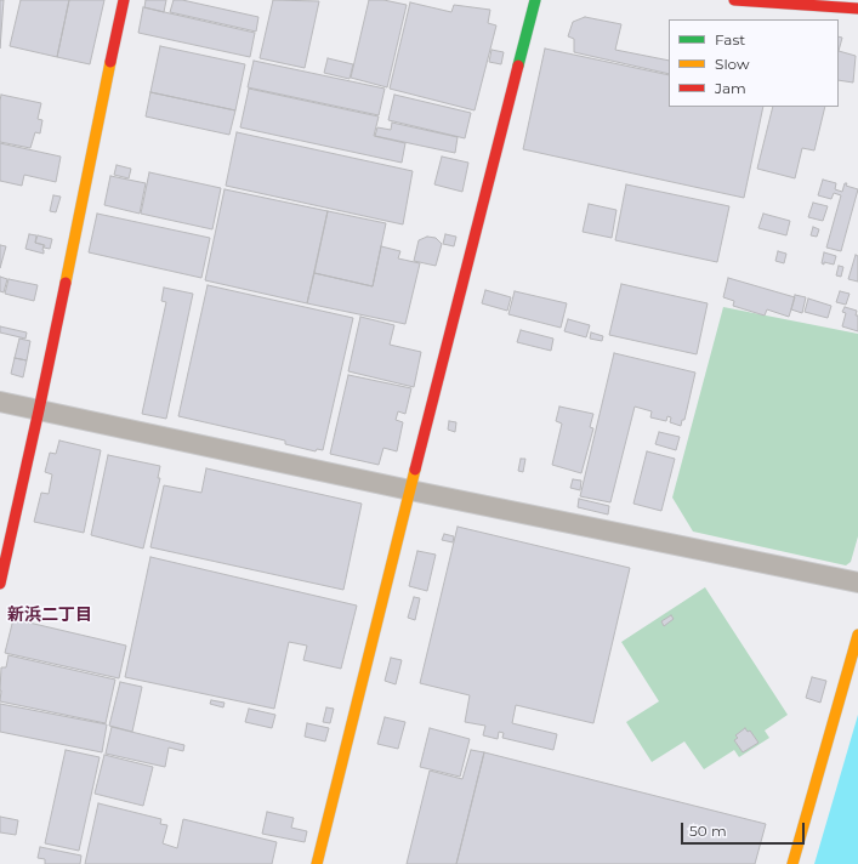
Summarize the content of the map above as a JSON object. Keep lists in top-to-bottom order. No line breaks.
{"districts":["新浜二丁目"],"legend":["Fast","Slow","Jam"],"scale_bar":"50 m"}
